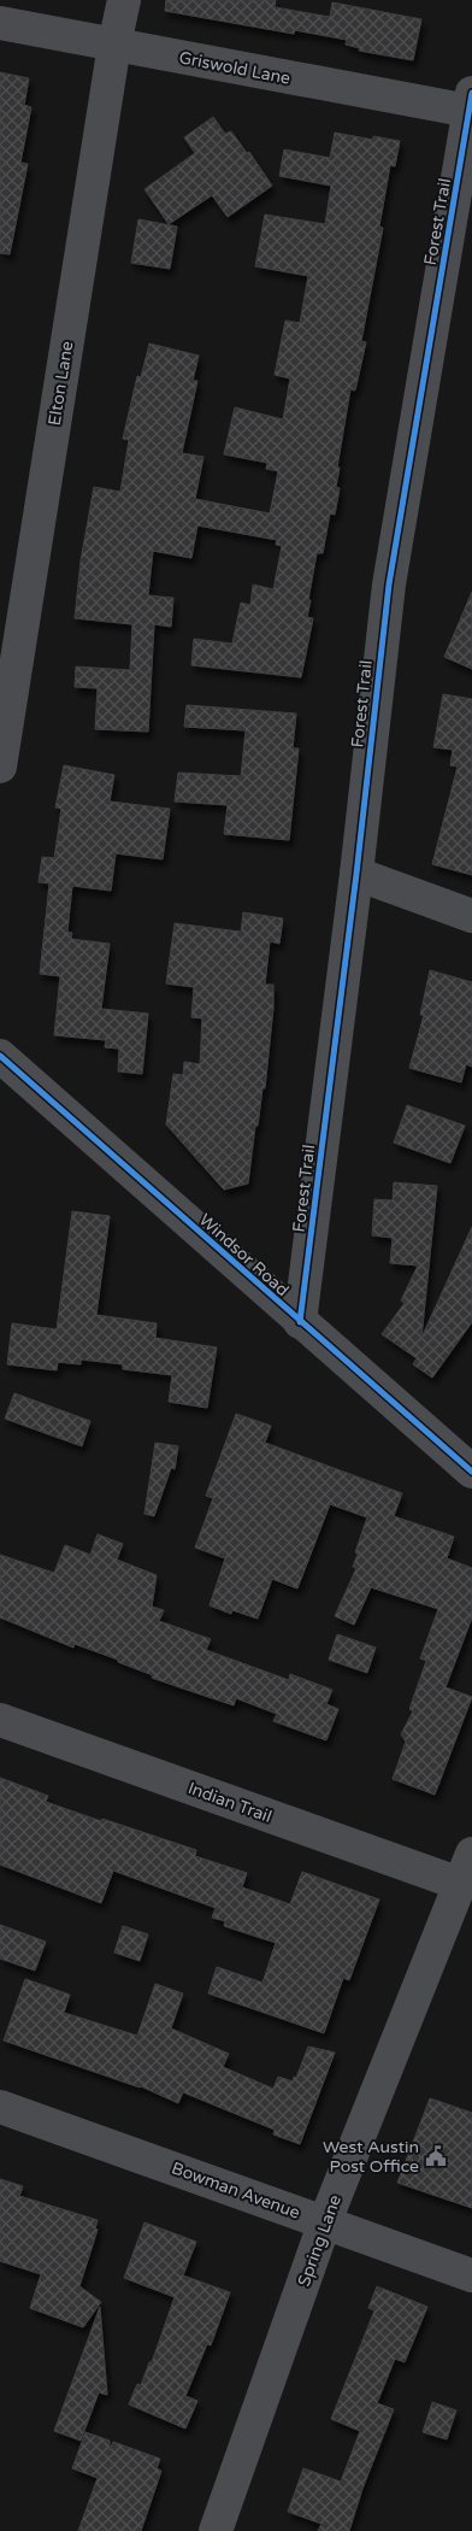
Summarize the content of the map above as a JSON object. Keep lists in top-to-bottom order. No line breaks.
{"streets":{"street":["Griswold Lane","Forest Trail","Elton Lane","Windsor Road","Indian Trail","Bowman Avenue","Spring Lane"]},"crossings":[["Griswold Lane","Forest Trail"],["Griswold Lane","Elton Lane"],["Forest Trail","Windsor Road"],["Indian Trail","Spring Lane"],["Bowman Avenue","Spring Lane"]],"places":{"public building":["West Austin Post Office"]}}
